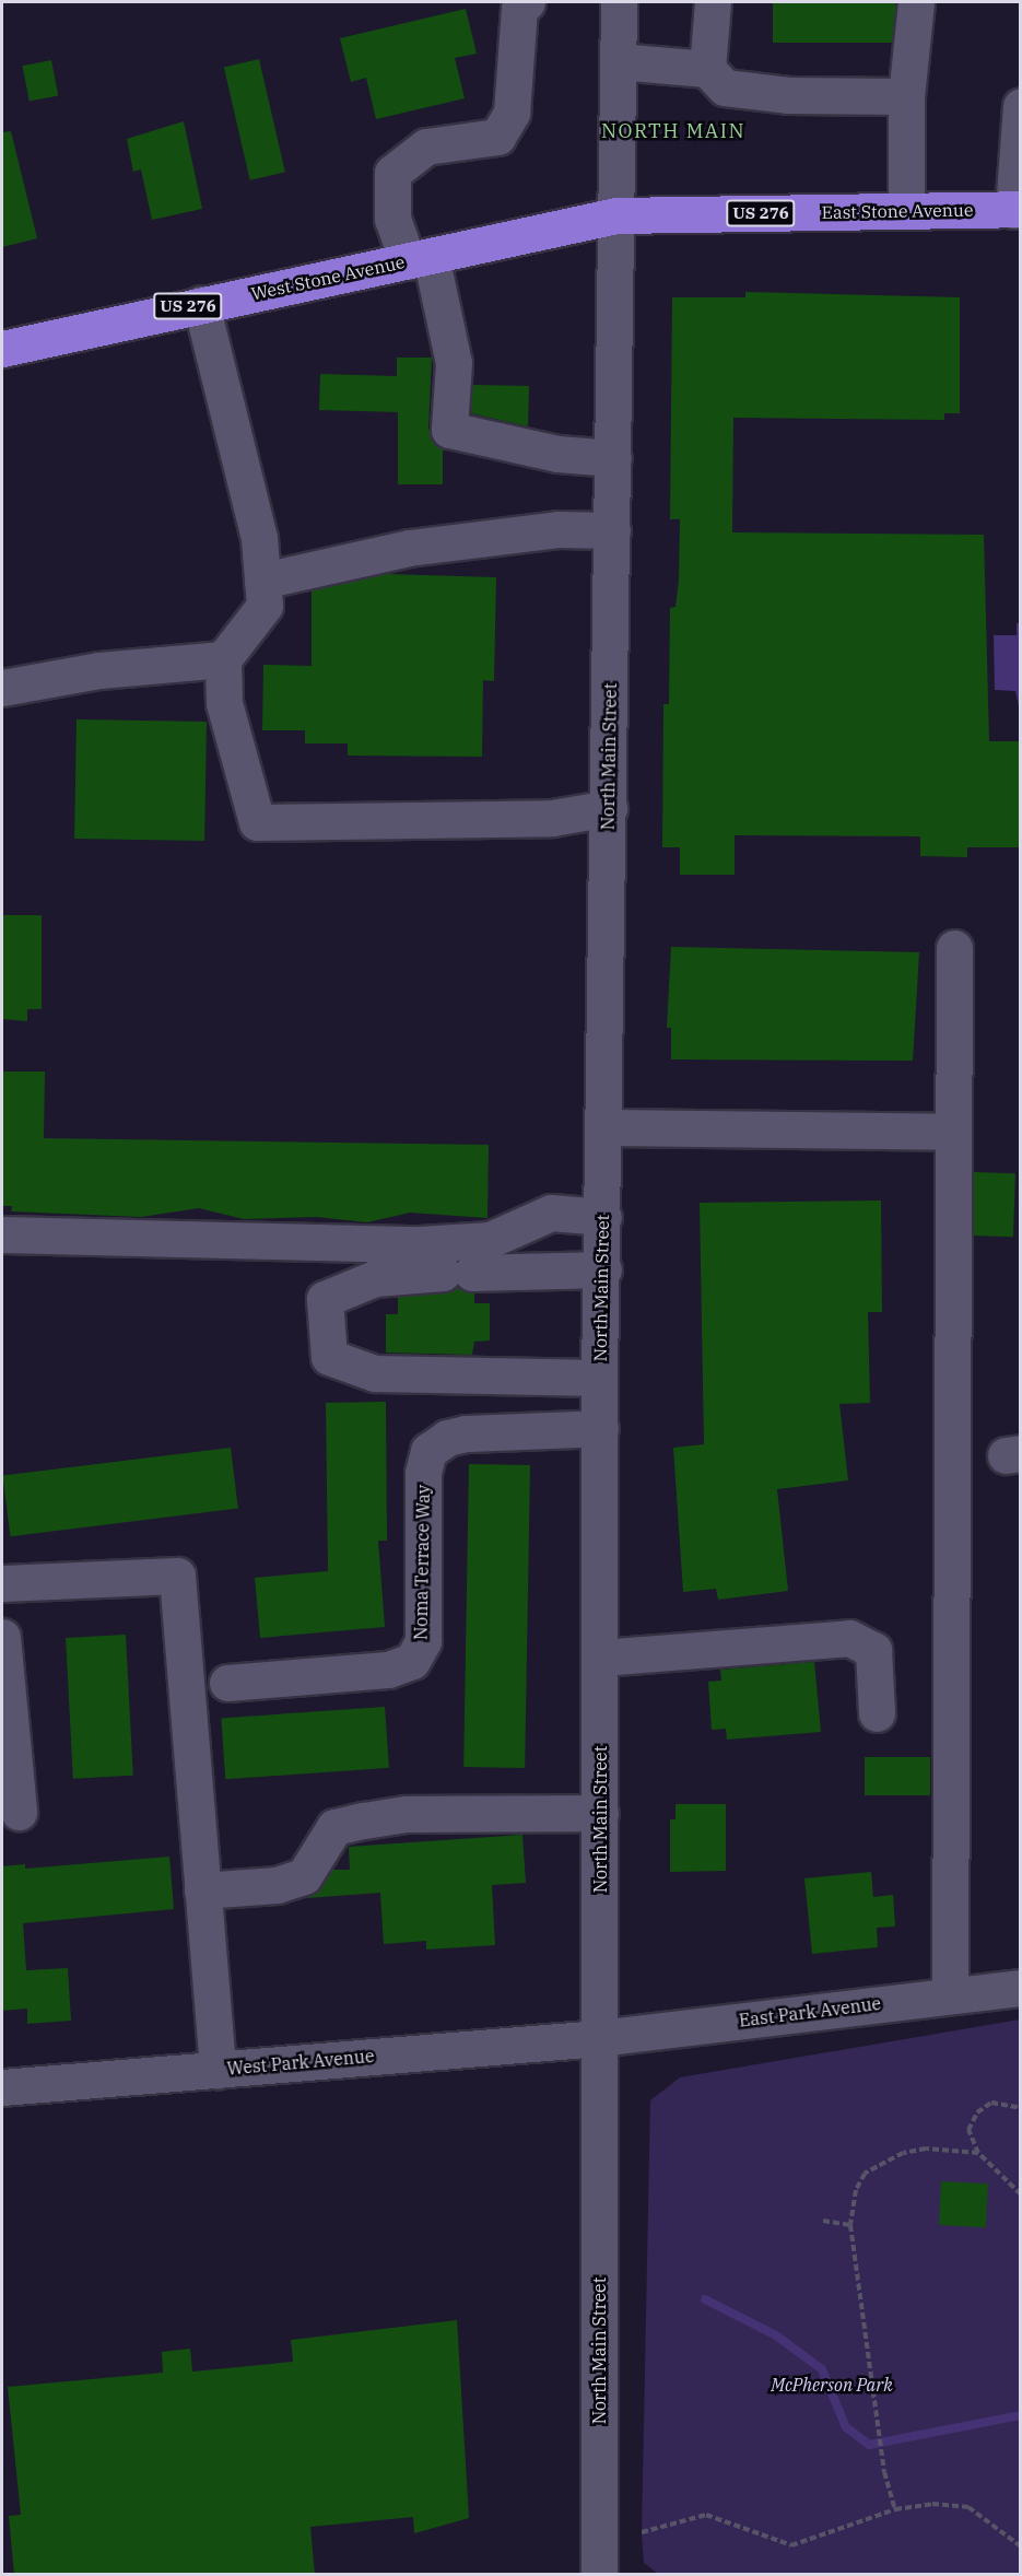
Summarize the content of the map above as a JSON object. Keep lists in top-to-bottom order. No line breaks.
{"streets":{"highway":["East Stone Avenue","US 276","West Stone Avenue"],"street":["North Main Street","Noma Terrace Way","East Park Avenue","West Park Avenue"]},"crossings":[["East Stone Avenue","West Stone Avenue"],["East Stone Avenue","North Main Street"],["West Stone Avenue","North Main Street"],["North Main Street","Noma Terrace Way"],["North Main Street","East Park Avenue"],["North Main Street","West Park Avenue"],["East Park Avenue","West Park Avenue"]],"districts":["NORTH MAIN"],"parks":["McPherson Park"]}
